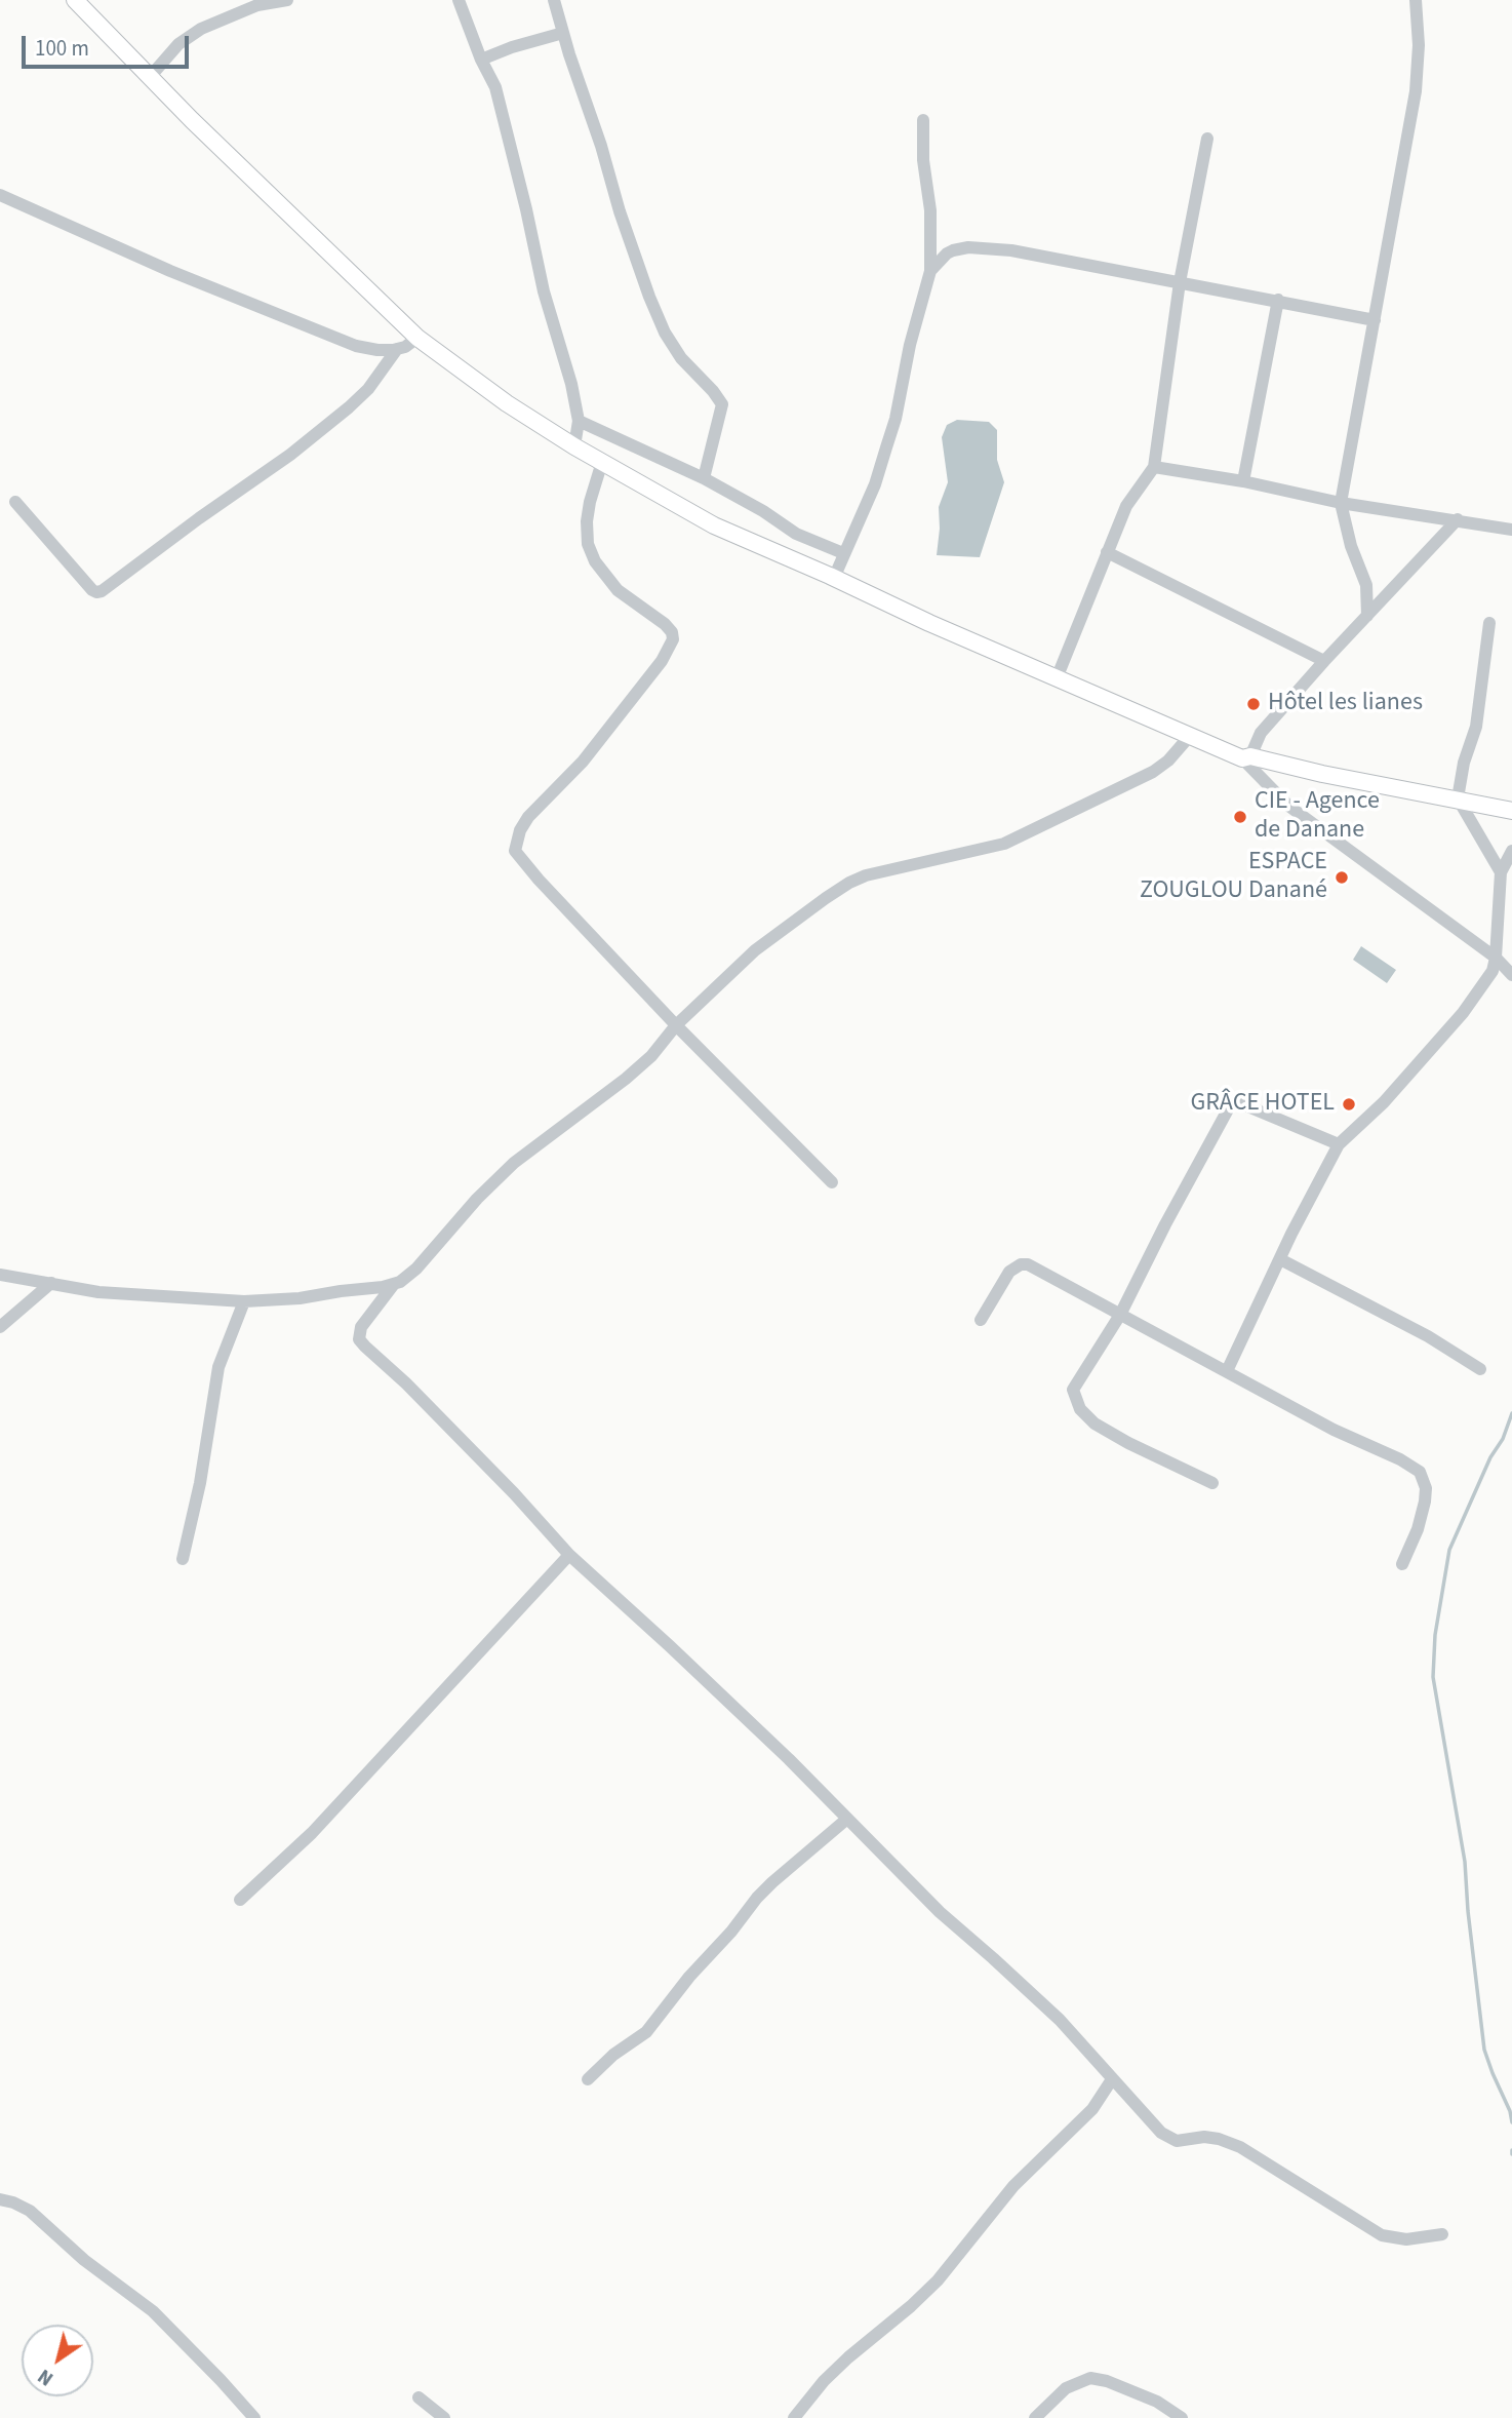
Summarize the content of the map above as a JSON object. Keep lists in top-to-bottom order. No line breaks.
{"places":["Hôtel les lianes","CIE - Agence de Danane","ESPACE ZOUGLOU Danané","GRÂCE HOTEL"],"scale_bar":"100 m","north":"bottom left"}
